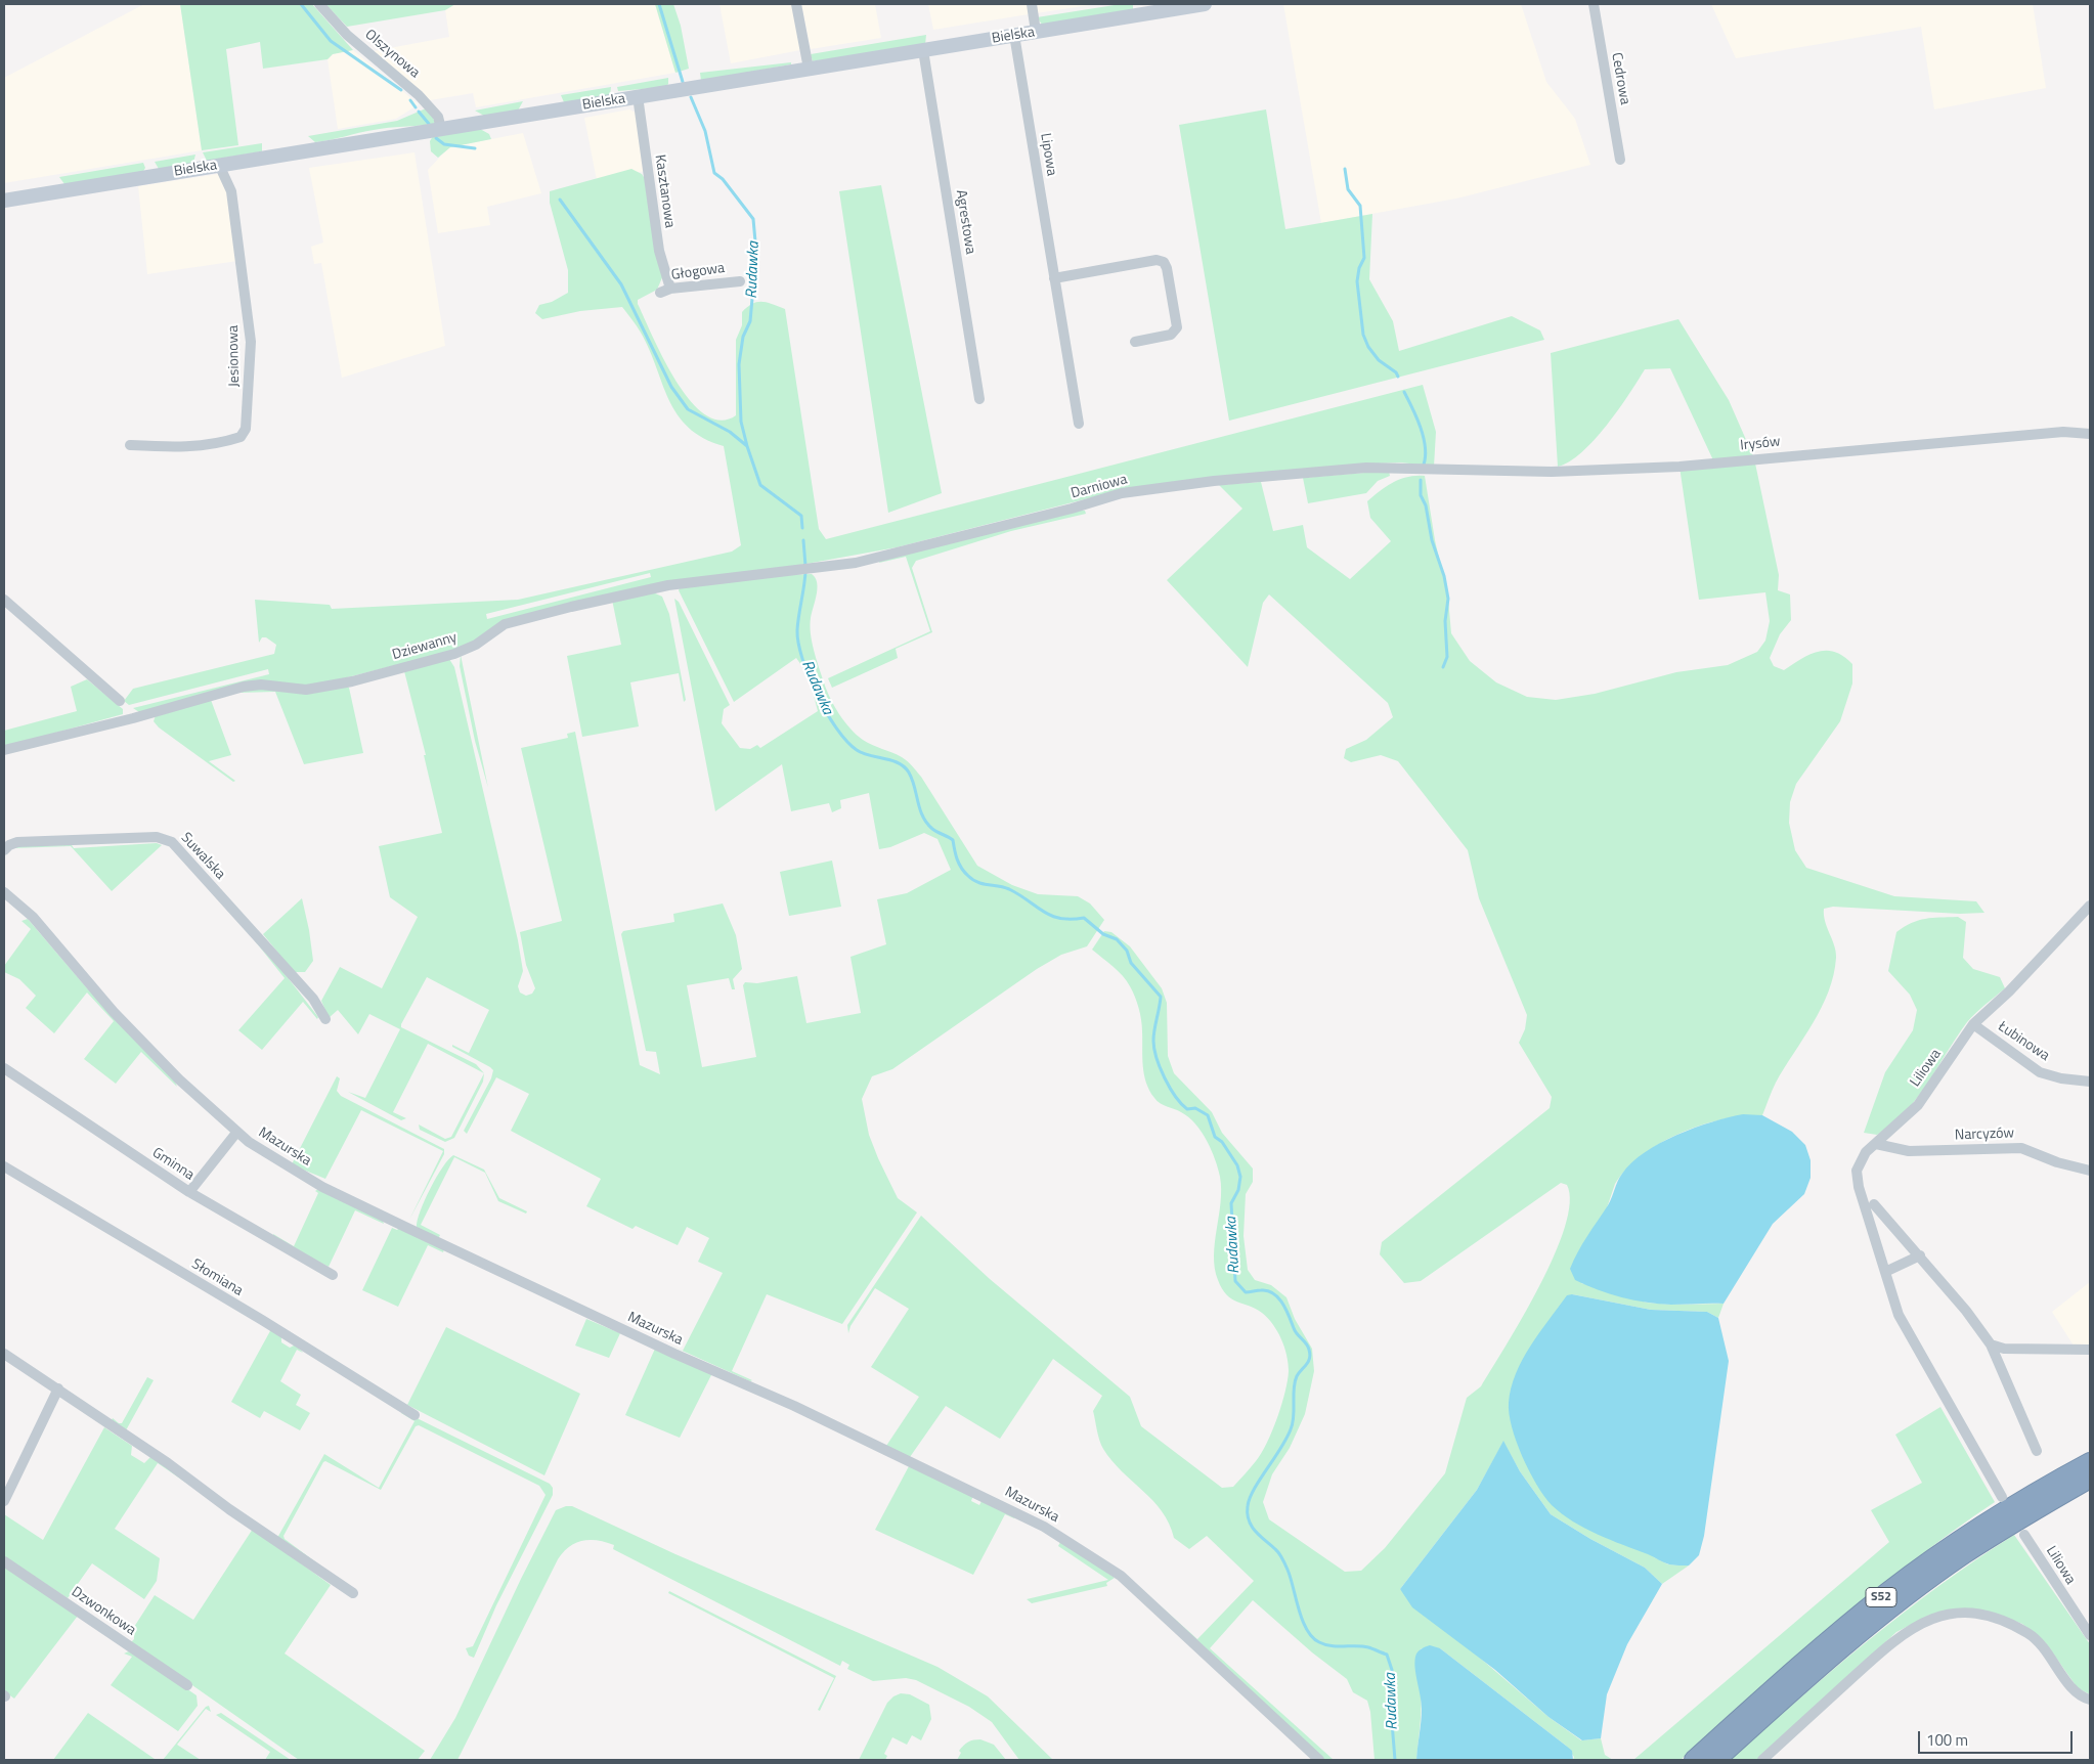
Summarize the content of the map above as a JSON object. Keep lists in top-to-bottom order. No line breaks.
{"streets":{"highway":["S52"],"main road":["Bielska"],"street":["Olszynowa","Cedrowa","Lipowa","Kasztanowa","Agrestowa","Głogowa","Jesionowa","Irysów","Darniowa","Dziewanny","Suwalska","Łubinowa","Liliowa","Narcyzów","Mazurska","Gminna","Słomiana","Dzwonkowa"]},"crossings":[["Bielska","Olszynowa"],["Bielska","Lipowa"],["Bielska","Kasztanowa"],["Bielska","Agrestowa"],["Bielska","Jesionowa"],["Kasztanowa","Głogowa"],["Irysów","Darniowa"],["Darniowa","Dziewanny"],["Łubinowa","Liliowa"],["Liliowa","Narcyzów"]],"water":["Rudawka"],"scale_bar":"100 m"}
